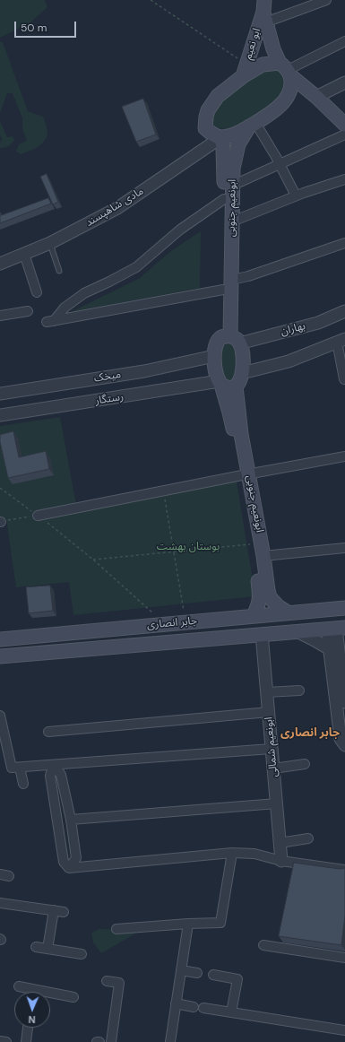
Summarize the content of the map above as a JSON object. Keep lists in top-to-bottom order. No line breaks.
{"streets":{"main road":["ابو نعیم","ابونعیم جنوبی","جابر انصاری"],"street":["مادی شاهپسند","بهاران","میخک","رستگار","ابونعیم شمالی"]},"crossings":[["مادی شاهپسند","ابونعیم جنوبی"],["ابونعیم جنوبی","بهاران"],["ابونعیم جنوبی","میخک"],["ابونعیم جنوبی","رستگار"],["ابونعیم جنوبی","جابر انصاری"],["بهاران","میخک"],["بهاران","رستگار"],["میخک","رستگار"],["جابر انصاری","ابونعیم شمالی"]],"districts":["جابر انصاری"],"parks":["بوستان بهشت"],"scale_bar":"50 m","north":"bottom"}
